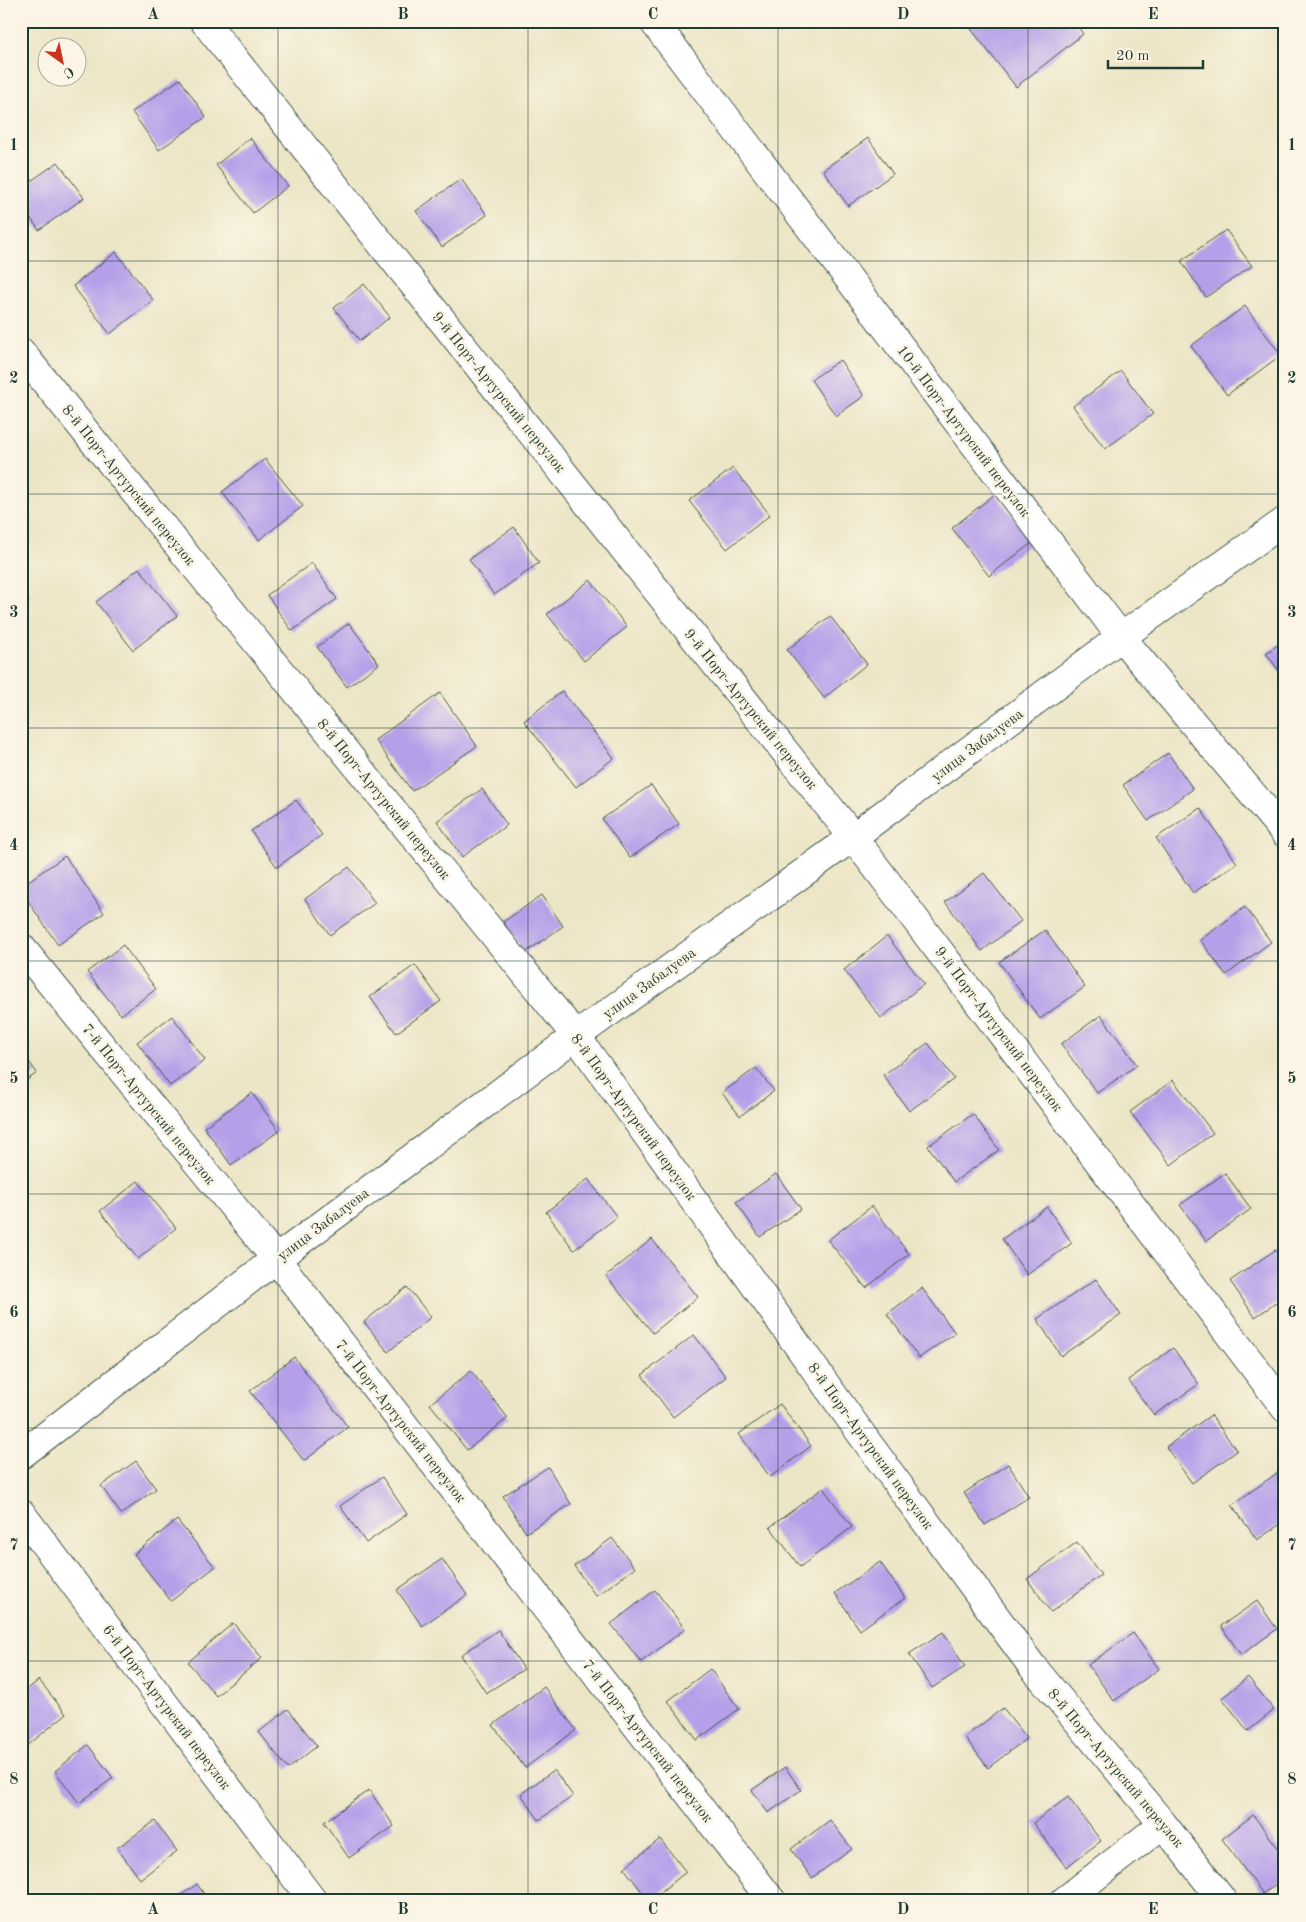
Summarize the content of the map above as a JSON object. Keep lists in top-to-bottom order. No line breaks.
{"streets":{"street":["9-й Порт-Артурский переулок","10-й Порт-Артурский переулок","8-й Порт-Артурский переулок","улица Забалуева","7-й Порт-Артурский переулок","6-й Порт-Артурский переулок"]},"crossings":[["9-й Порт-Артурский переулок","улица Забалуева"],["10-й Порт-Артурский переулок","улица Забалуева"],["8-й Порт-Артурский переулок","улица Забалуева"],["улица Забалуева","7-й Порт-Артурский переулок"]],"scale_bar":"20 m","north":"bottom right","grid":{"columns":["A","B","C","D","E"],"rows":["1","2","3","4","5","6","7","8"]}}
